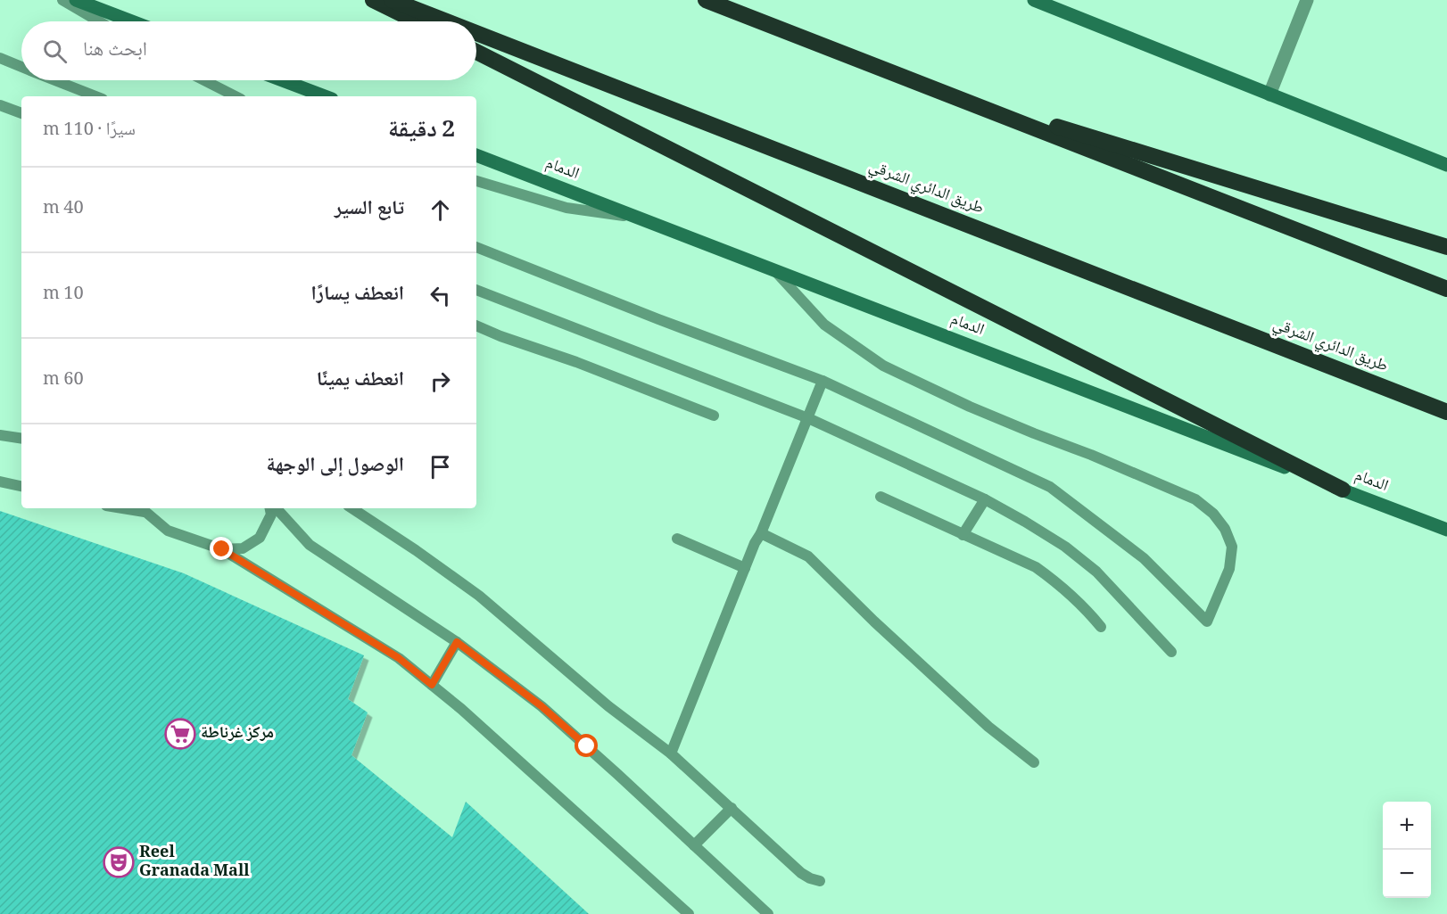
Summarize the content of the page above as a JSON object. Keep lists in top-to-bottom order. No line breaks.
{"streets":{"highway":["طريق الدائري الشرقي"],"street":["الدمام"]},"places":{"supermarket":["مركز غرناطة"],"theatre":["Reel Granada Mall"]},"page":{"search":"ابحث هنا","heading":["2 دقيقة","سيرًا · 110 m"],"list":[["تابع السير","40 m"],["انعطف يسارًا","10 m"],["انعطف يمينًا","60 m"],"الوصول إلى الوجهة"],"map_buttons":["+","−"]}}
